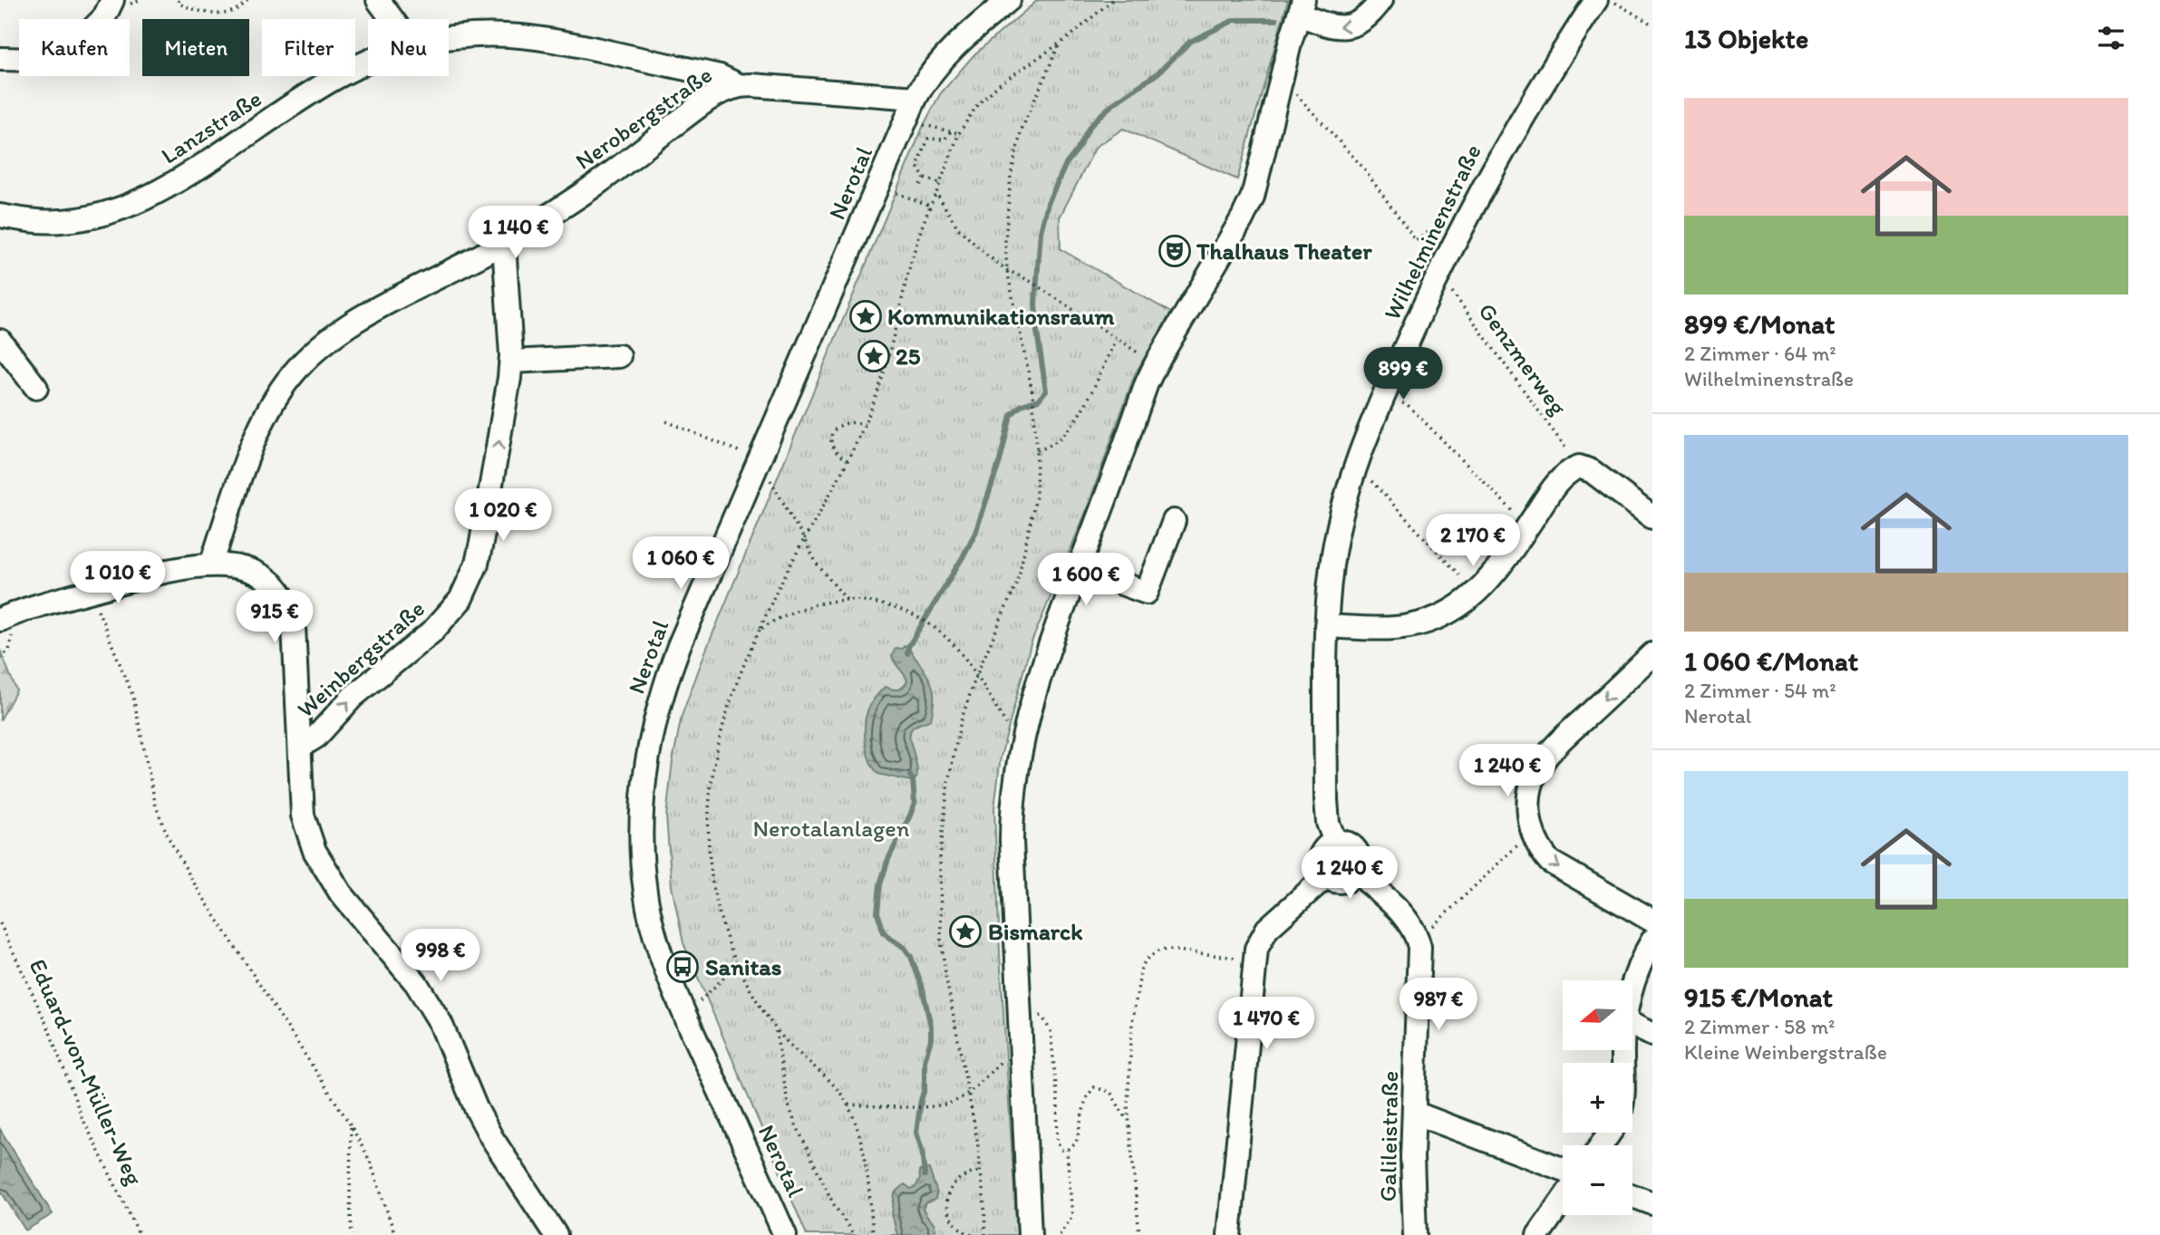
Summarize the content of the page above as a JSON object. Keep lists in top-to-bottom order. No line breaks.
{"streets":{"street":["Nerobergstraße","Lanzstraße","Nerotal","Wilhelminenstraße","Weinbergstraße","Galileistraße"],"path":["Genzmerweg","Eduard-von-Müller-Weg"]},"crossings":[["Nerobergstraße","Lanzstraße"],["Nerobergstraße","Nerotal"],["Nerobergstraße","Weinbergstraße"],["Wilhelminenstraße","Genzmerweg"],["Wilhelminenstraße","Galileistraße"]],"one_way":["Weinbergstraße"],"parks":["Nerotalanlagen"],"places":{"theatre":["Thalhaus Theater"],"place":["Kommunikationsraum","25","Bismarck"],"bus stop":["Sanitas"]},"north":"left","page":{"heading":"13 Objekte","chip":["Kaufen","Mieten","Filter","Neu"],"list":[{"name":"899 €/Monat","note":"2 Zimmer · 64 m² · Wilhelminenstraße"},{"name":"1 060 €/Monat","note":"2 Zimmer · 54 m² · Nerotal"},{"name":"915 €/Monat","note":"2 Zimmer · 58 m² · Kleine Weinbergstraße"}],"price":["1 140 €","899 €","1 020 €","2 170 €","1 060 €","1 010 €","1 600 €","915 €","1 240 €","1 240 €","998 €","987 €","1 470 €"],"map_buttons":["+","−"]}}
